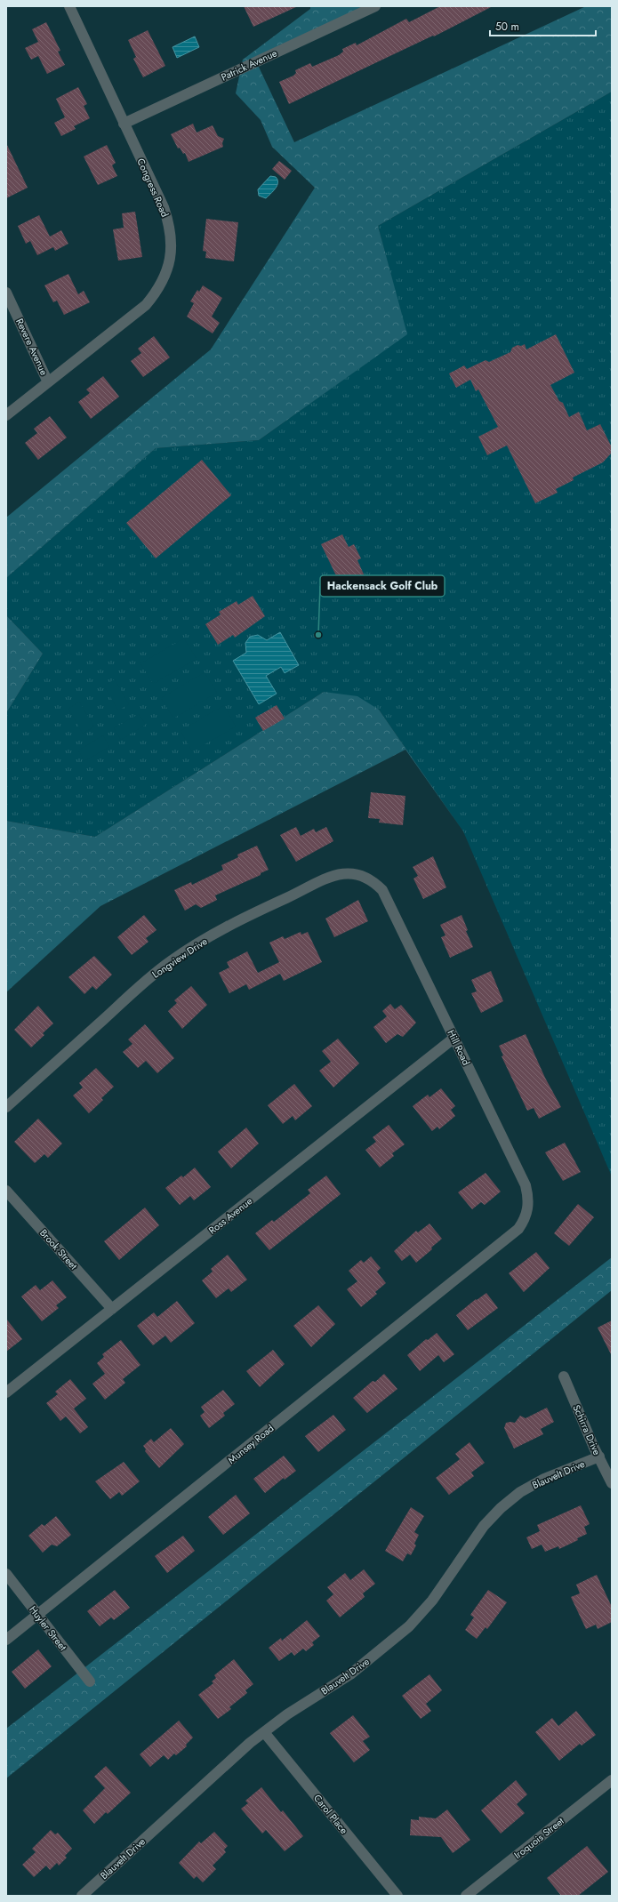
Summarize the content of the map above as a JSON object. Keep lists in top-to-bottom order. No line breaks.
{"streets":{"street":["Patrick Avenue","Congress Road","Revere Avenue","Longview Drive","Hill Road","Ross Avenue","Brook Street","Schirra Drive","Munsey Road","Blauvelt Drive","Huyler Street","Carol Place","Iroquois Street"]},"crossings":[["Patrick Avenue","Congress Road"],["Congress Road","Revere Avenue"],["Longview Drive","Hill Road"],["Hill Road","Ross Avenue"],["Hill Road","Munsey Road"],["Ross Avenue","Brook Street"],["Schirra Drive","Blauvelt Drive"],["Munsey Road","Huyler Street"],["Blauvelt Drive","Carol Place"]],"places":["Hackensack Golf Club"],"scale_bar":"50 m"}
